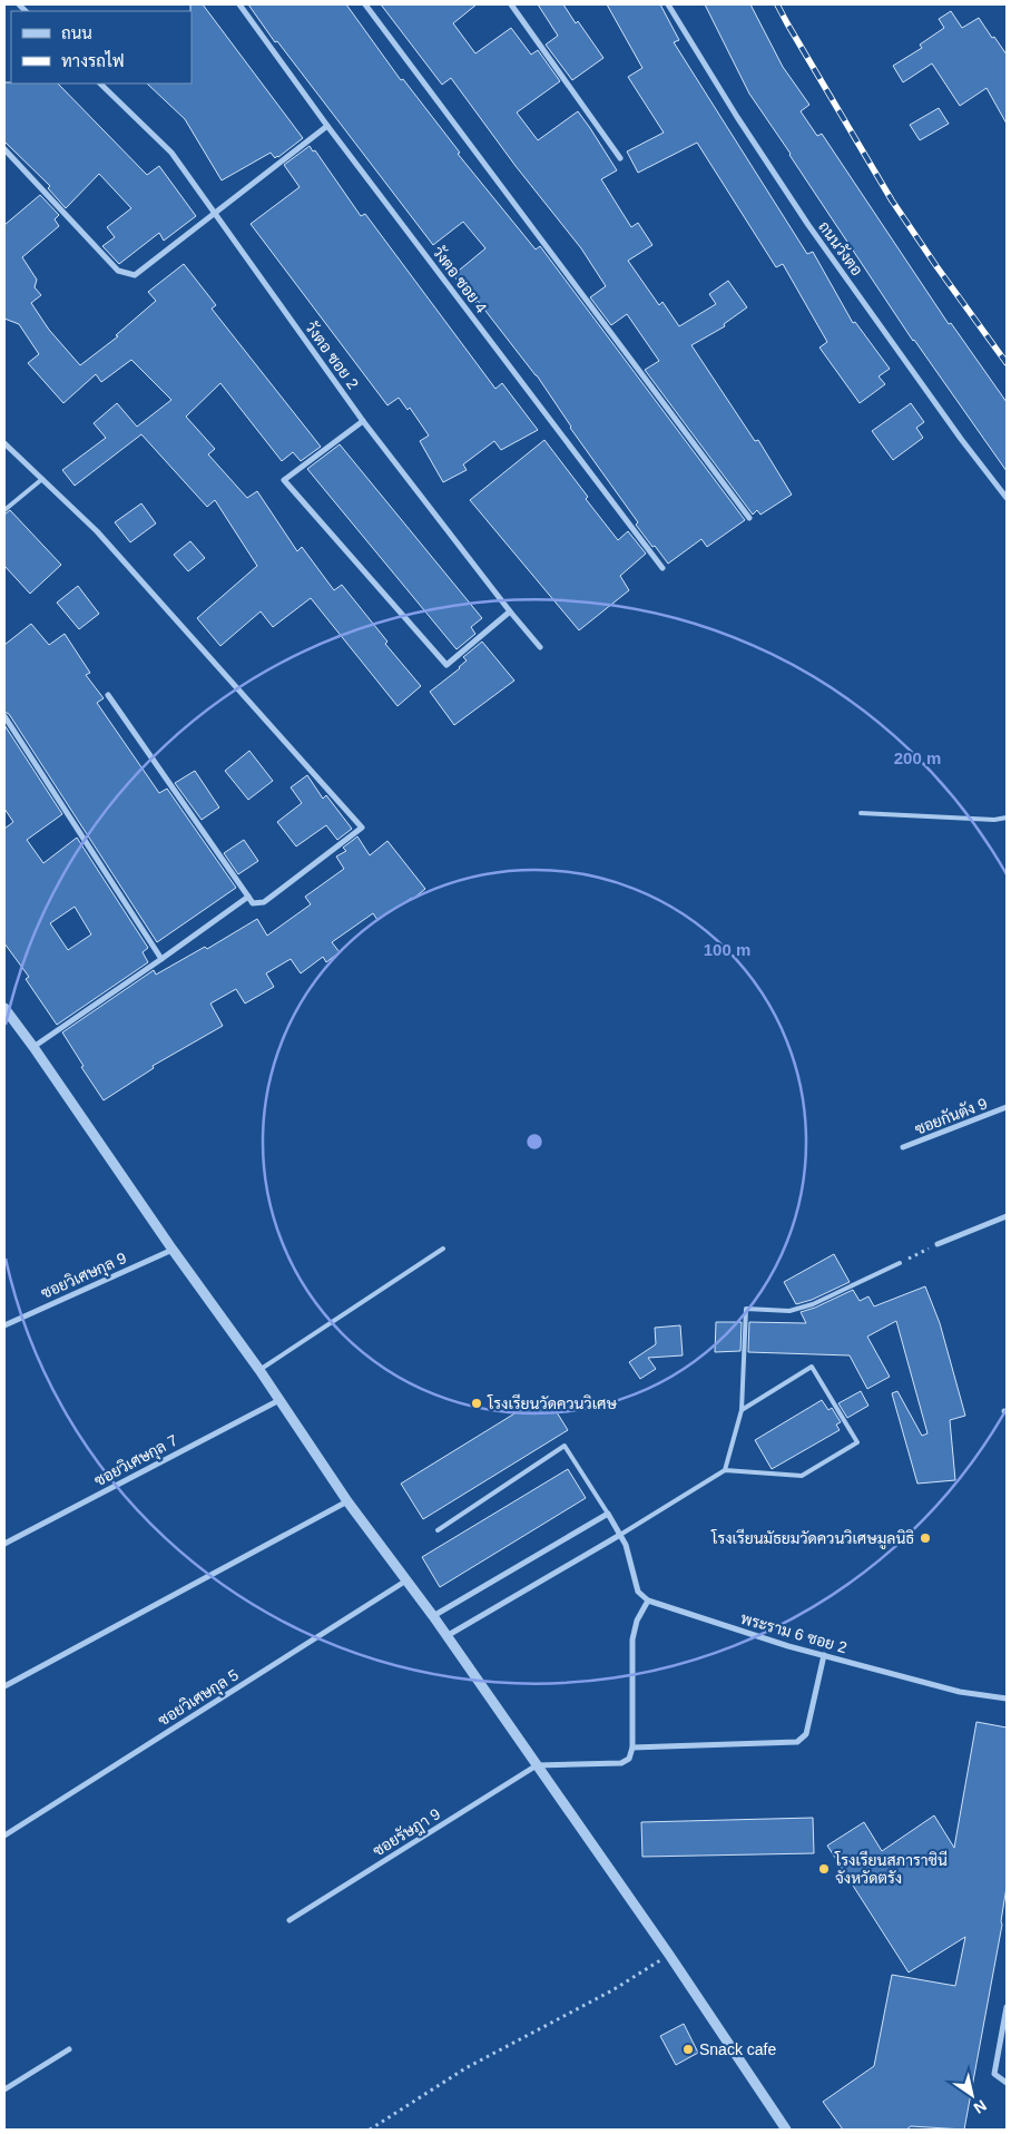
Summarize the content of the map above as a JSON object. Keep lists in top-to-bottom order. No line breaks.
{"streets":{"street":["ถนนวังตอ","วังตอ ซอย 4","วังตอ ซอย 2","ซอยกันตัง 9","ซอยวิเศษกุล 9","ซอยวิเศษกุล 7","พระราม 6 ซอย 2","ซอยวิเศษกุล 5","ซอยรัษฎา 9"]},"places":["โรงเรียนวัดควนวิเศษ","โรงเรียนมัธยมวัดควนวิเศษมูลนิธิ","โรงเรียนสภาราชินี จังหวัดตรัง","Snack cafe"],"legend":["ถนน","ทางรถไฟ"],"north":"bottom right","rings":["200 m","100 m"]}
